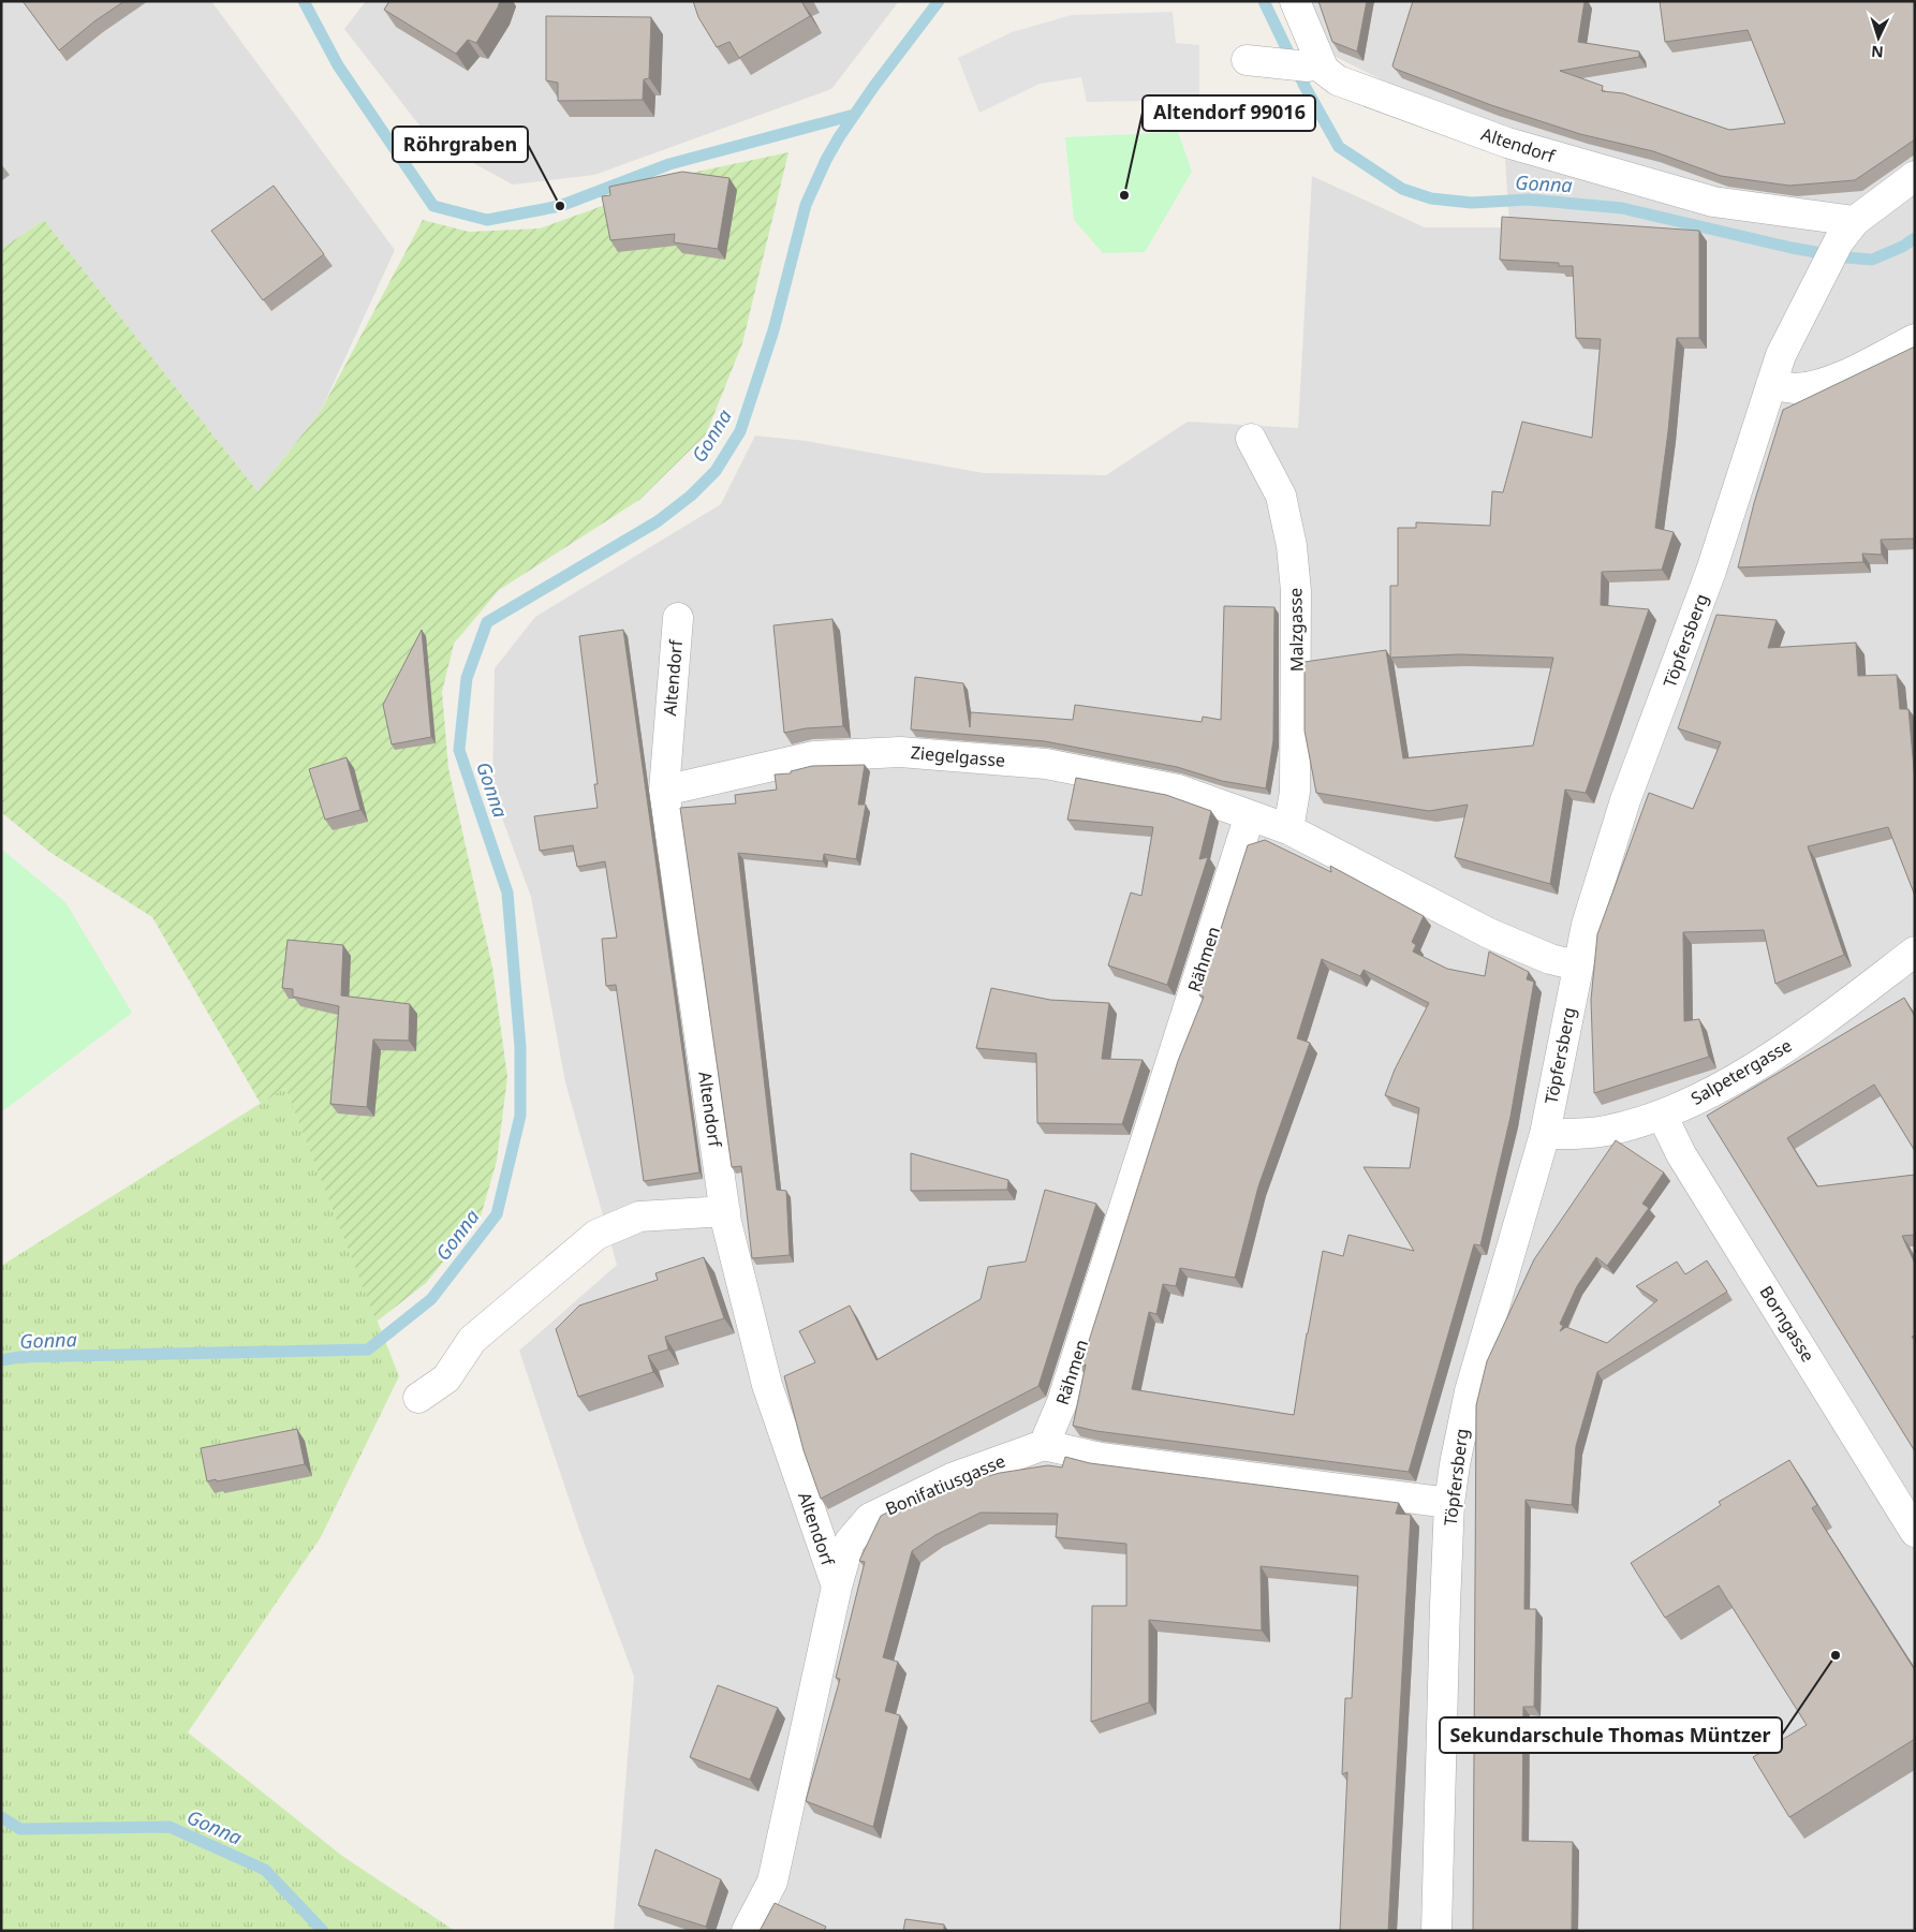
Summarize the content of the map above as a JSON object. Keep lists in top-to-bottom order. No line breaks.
{"streets":{"street":["Altendorf","Malzgasse","Töpfersberg","Ziegelgasse","Rähmen","Salpetergasse","Borngasse","Bonifatiusgasse"]},"crossings":[["Altendorf","Töpfersberg"],["Altendorf","Ziegelgasse"],["Altendorf","Bonifatiusgasse"],["Töpfersberg","Salpetergasse"],["Ziegelgasse","Rähmen"],["Rähmen","Bonifatiusgasse"],["Salpetergasse","Borngasse"]],"water":["Gonna"],"places":["Altendorf 99016","Röhrgraben","Sekundarschule Thomas Müntzer"],"north":"bottom"}
